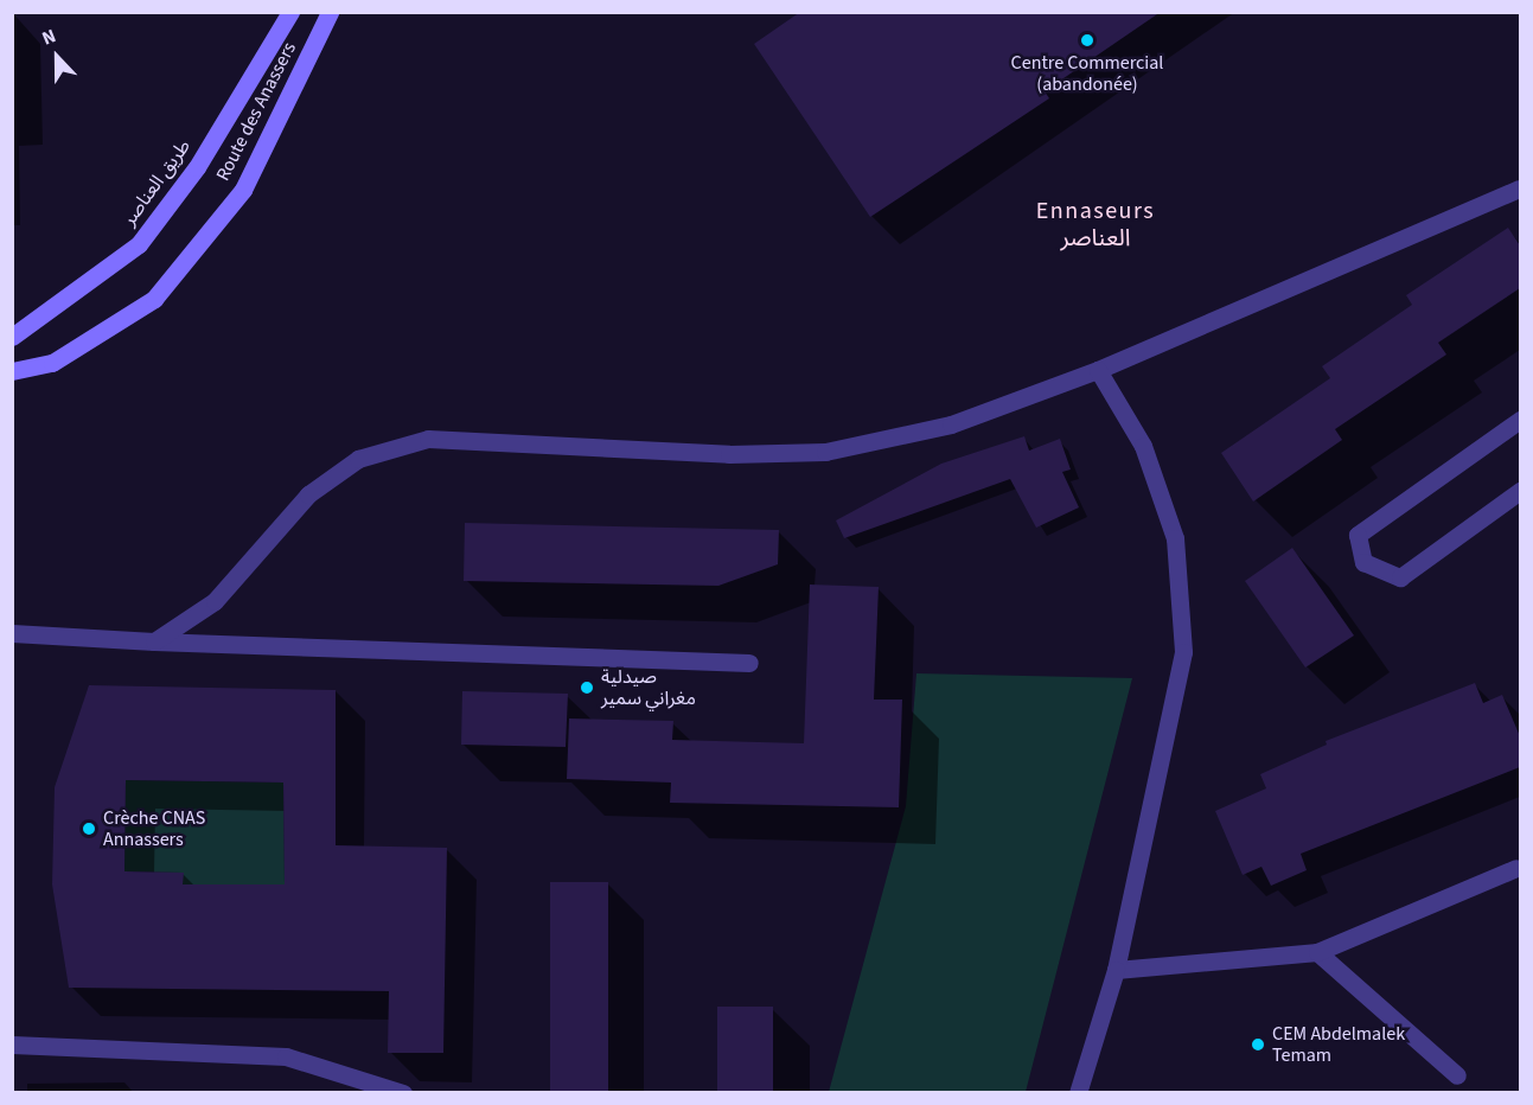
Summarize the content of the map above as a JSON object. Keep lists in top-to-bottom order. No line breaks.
{"streets":{"main road":["Route des Anassers","طريق العناصر"]},"districts":["Ennaseurs العناصر"],"places":["Centre Commercial (abandonée)","صيدلية مغراني سمير","Crèche CNAS Annassers","CEM Abdelmalek Temam"],"north":"top"}
